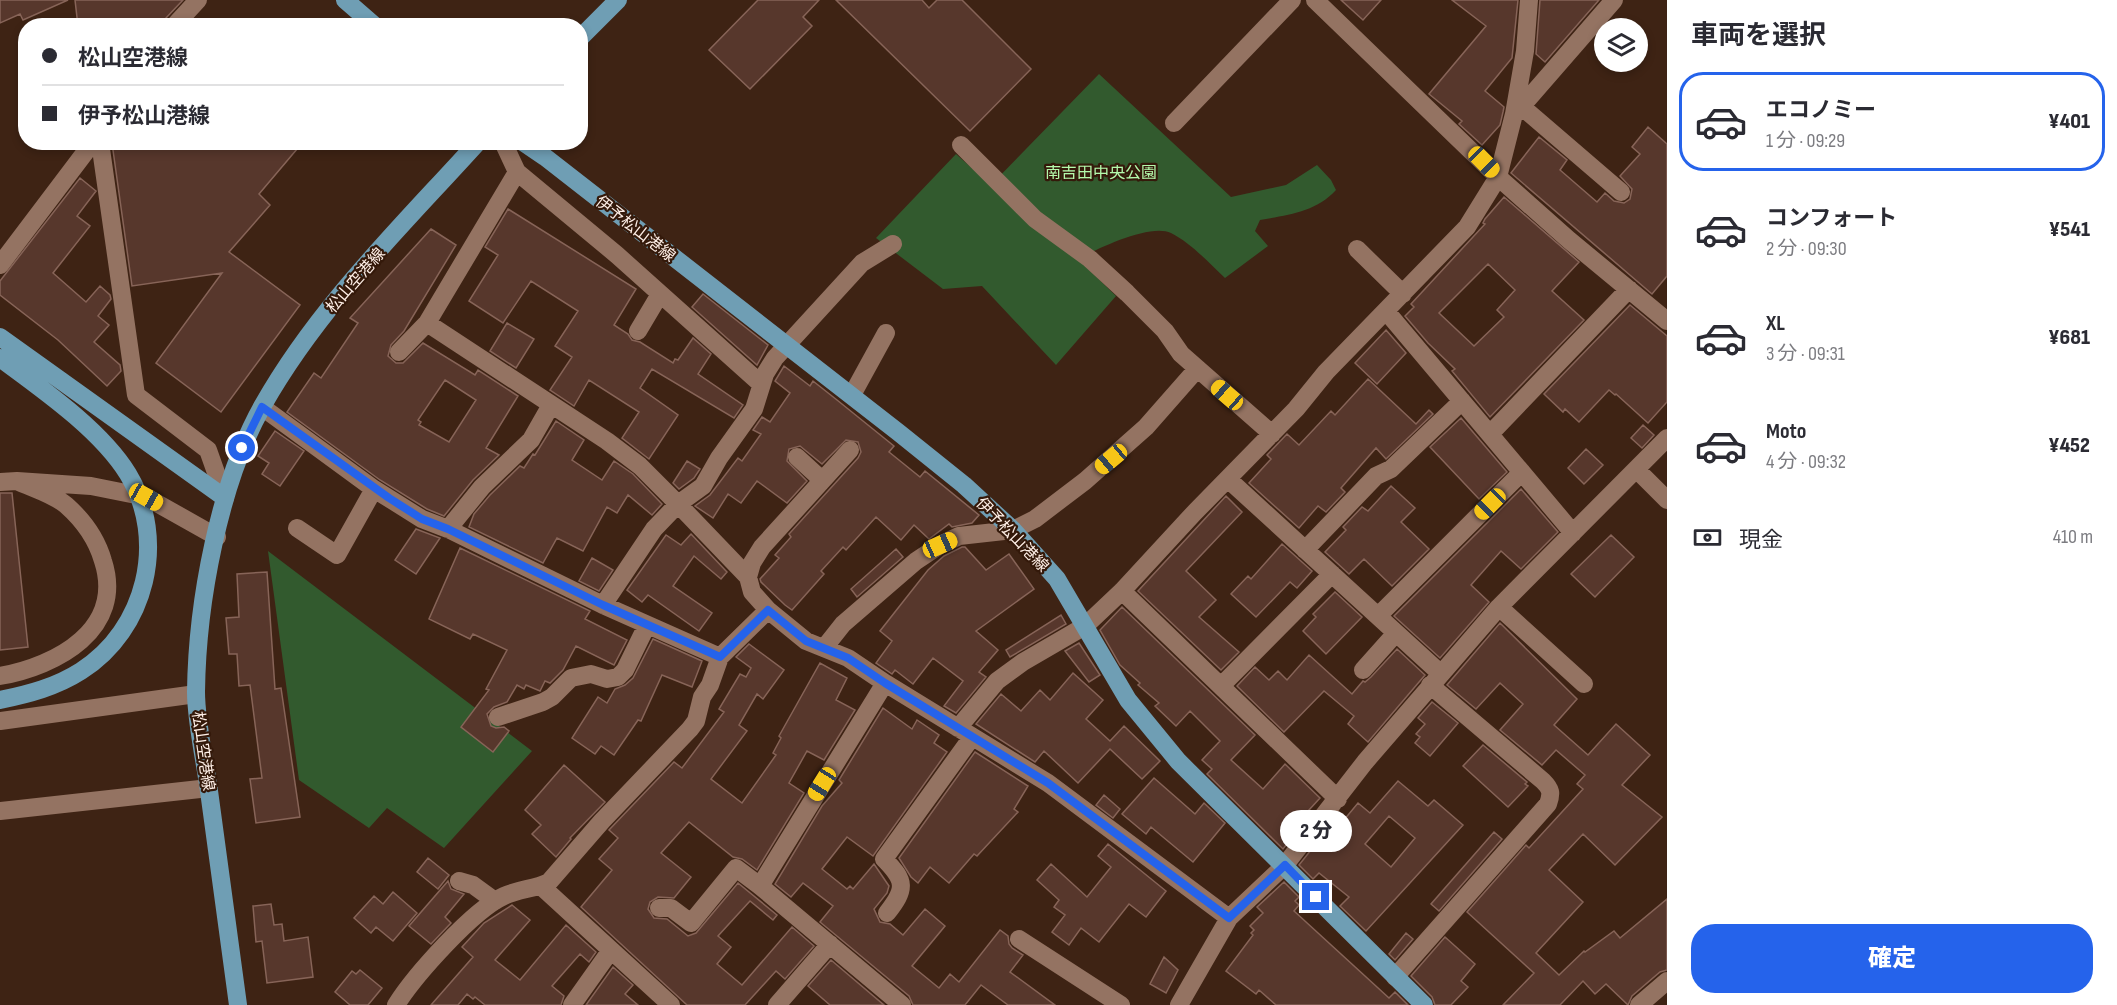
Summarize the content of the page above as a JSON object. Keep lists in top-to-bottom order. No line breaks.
{"streets":{"main road":["伊予松山港線","松山空港線"]},"parks":["南吉田中央公園"],"page":{"heading":"車両を選択","banner":["松山空港線","伊予松山港線"],"list":[{"name":"エコノミー","note":"1 分 · 09:29","value":"¥401"},{"name":"コンフォート","note":"2 分 · 09:30","value":"¥541"},{"name":"XL","note":"3 分 · 09:31","value":"¥681"},{"name":"Moto","note":"4 分 · 09:32","value":"¥452"}],"pay":["現金","410 m"],"bubble":"2 分","buttons":"確定"}}
